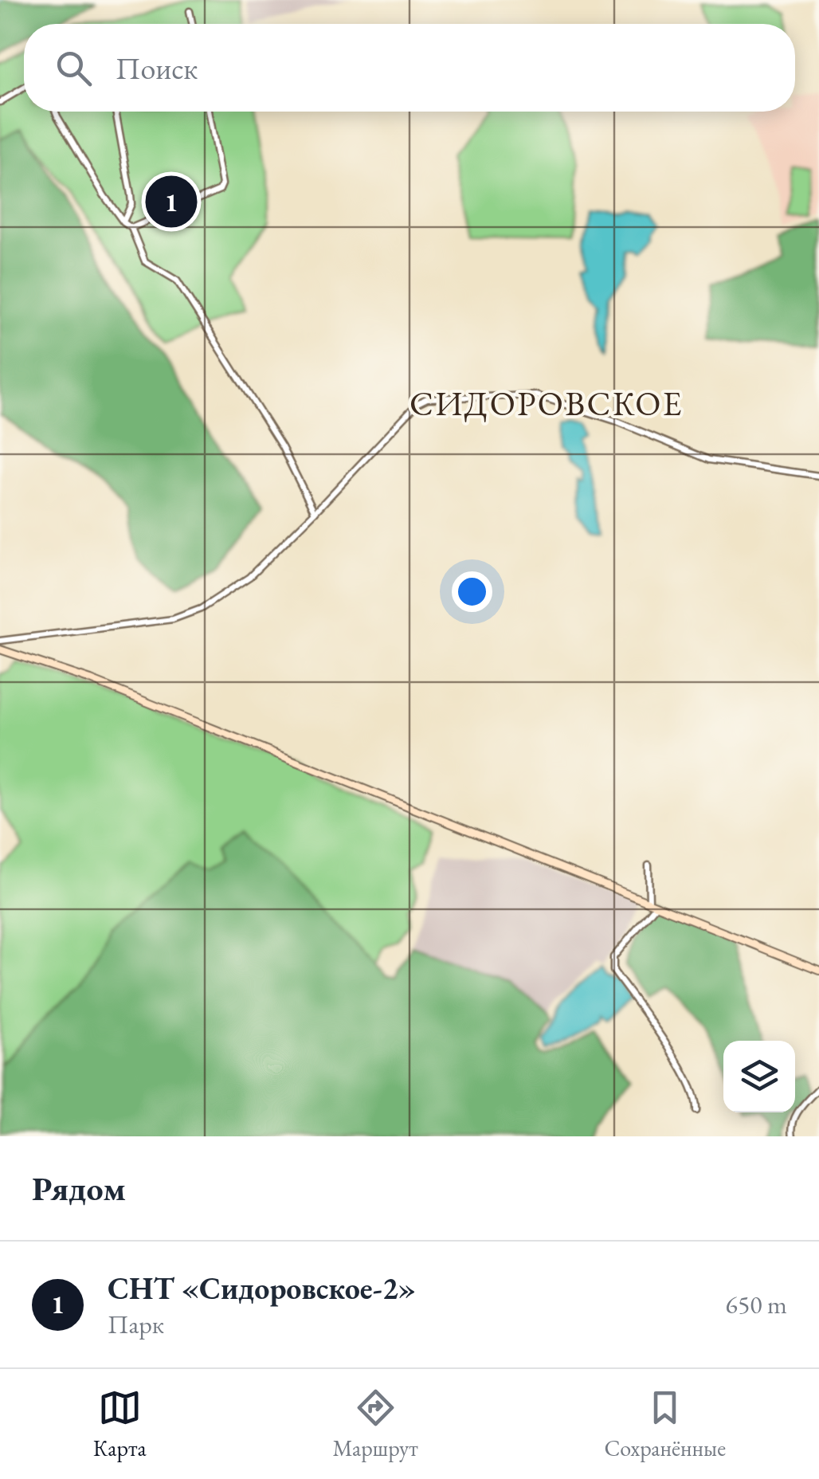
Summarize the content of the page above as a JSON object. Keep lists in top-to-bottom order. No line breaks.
{"districts":["СИДОРОВСКОЕ"],"page":{"search":"Поиск","pins":"1","heading":"Рядом","list":[{"mark":"1","name":"СНТ «Сидоровское-2»","note":"Парк","value":"650 m"}],"nav":["Карта","Маршрут","Сохранённые"]}}
